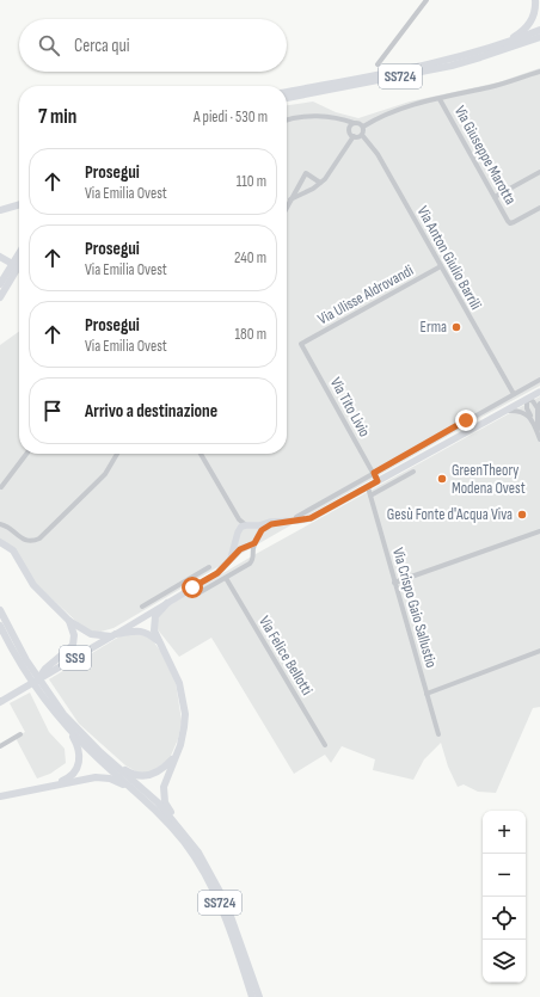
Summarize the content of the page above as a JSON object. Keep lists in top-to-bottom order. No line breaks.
{"streets":{"main road":["SS724","SS9"],"street":["Via Giuseppe Marotta","Via Anton Giulio Barrili","Via Ulisse Aldrovandi","Via Tito Livio","Via Crispo Gaio Sallustio","Via Felice Bellotti"]},"crossings":[["Via Anton Giulio Barrili","Via Ulisse Aldrovandi"],["Via Ulisse Aldrovandi","Via Tito Livio"]],"places":["Erma","GreenTheory Modena Ovest","Gesù Fonte d'Acqua Viva"],"page":{"search":"Cerca qui","heading":["7 min","A piedi · 530 m"],"list":[["Prosegui","Via Emilia Ovest","110 m"],["Prosegui","Via Emilia Ovest","240 m"],["Prosegui","Via Emilia Ovest","180 m"],"Arrivo a destinazione"],"map_buttons":["+","−"]}}
